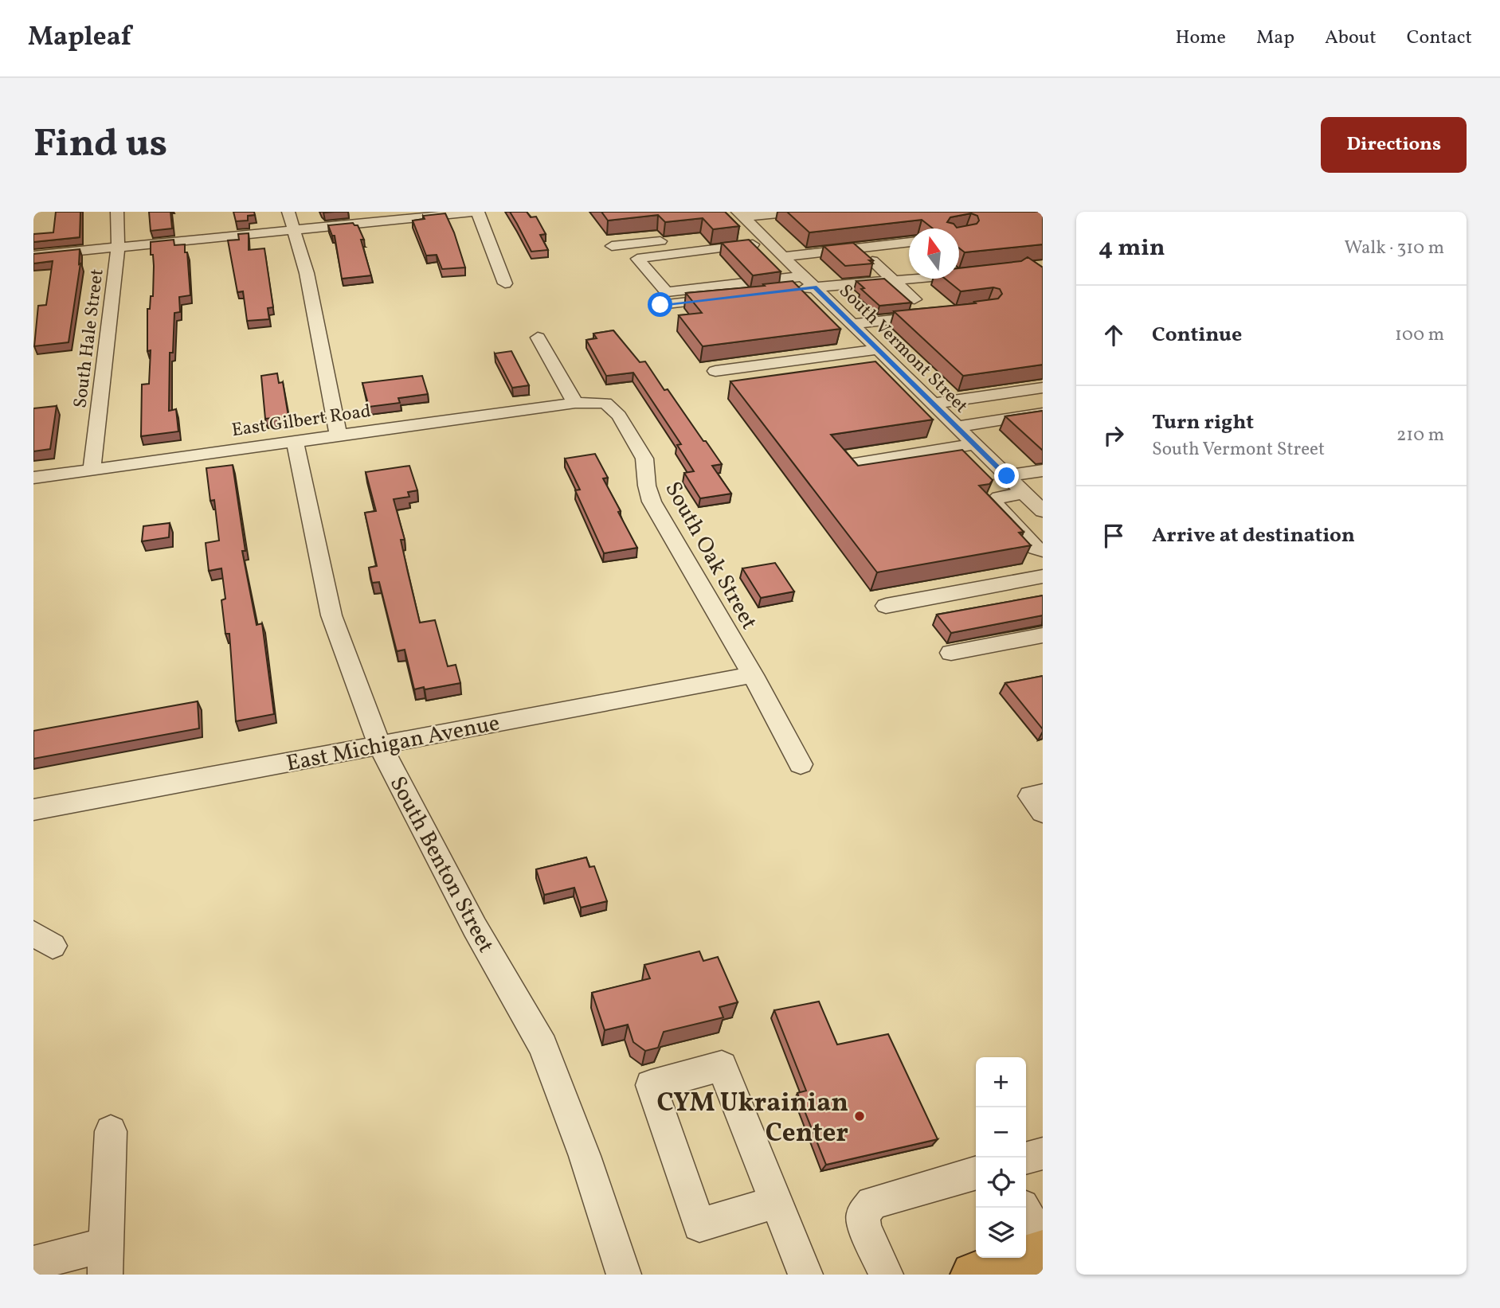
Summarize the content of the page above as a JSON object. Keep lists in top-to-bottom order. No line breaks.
{"streets":{"street":["South Hale Street","South Vermont Street","East Gilbert Road","South Oak Street","East Michigan Avenue","South Benton Street"]},"crossings":[["South Hale Street","East Gilbert Road"],["East Gilbert Road","South Oak Street"],["East Gilbert Road","South Benton Street"],["South Oak Street","East Michigan Avenue"],["East Michigan Avenue","South Benton Street"]],"places":["CYM Ukrainian Center"],"north":"top","page":{"header":"Mapleaf","nav":["Home","Map","About","Contact"],"buttons":"Directions","title":"Find us","heading":["4 min","Walk · 310 m"],"list":[["Continue","100 m"],["Turn right","South Vermont Street","210 m"],"Arrive at destination"],"map_buttons":["+","−"]}}
